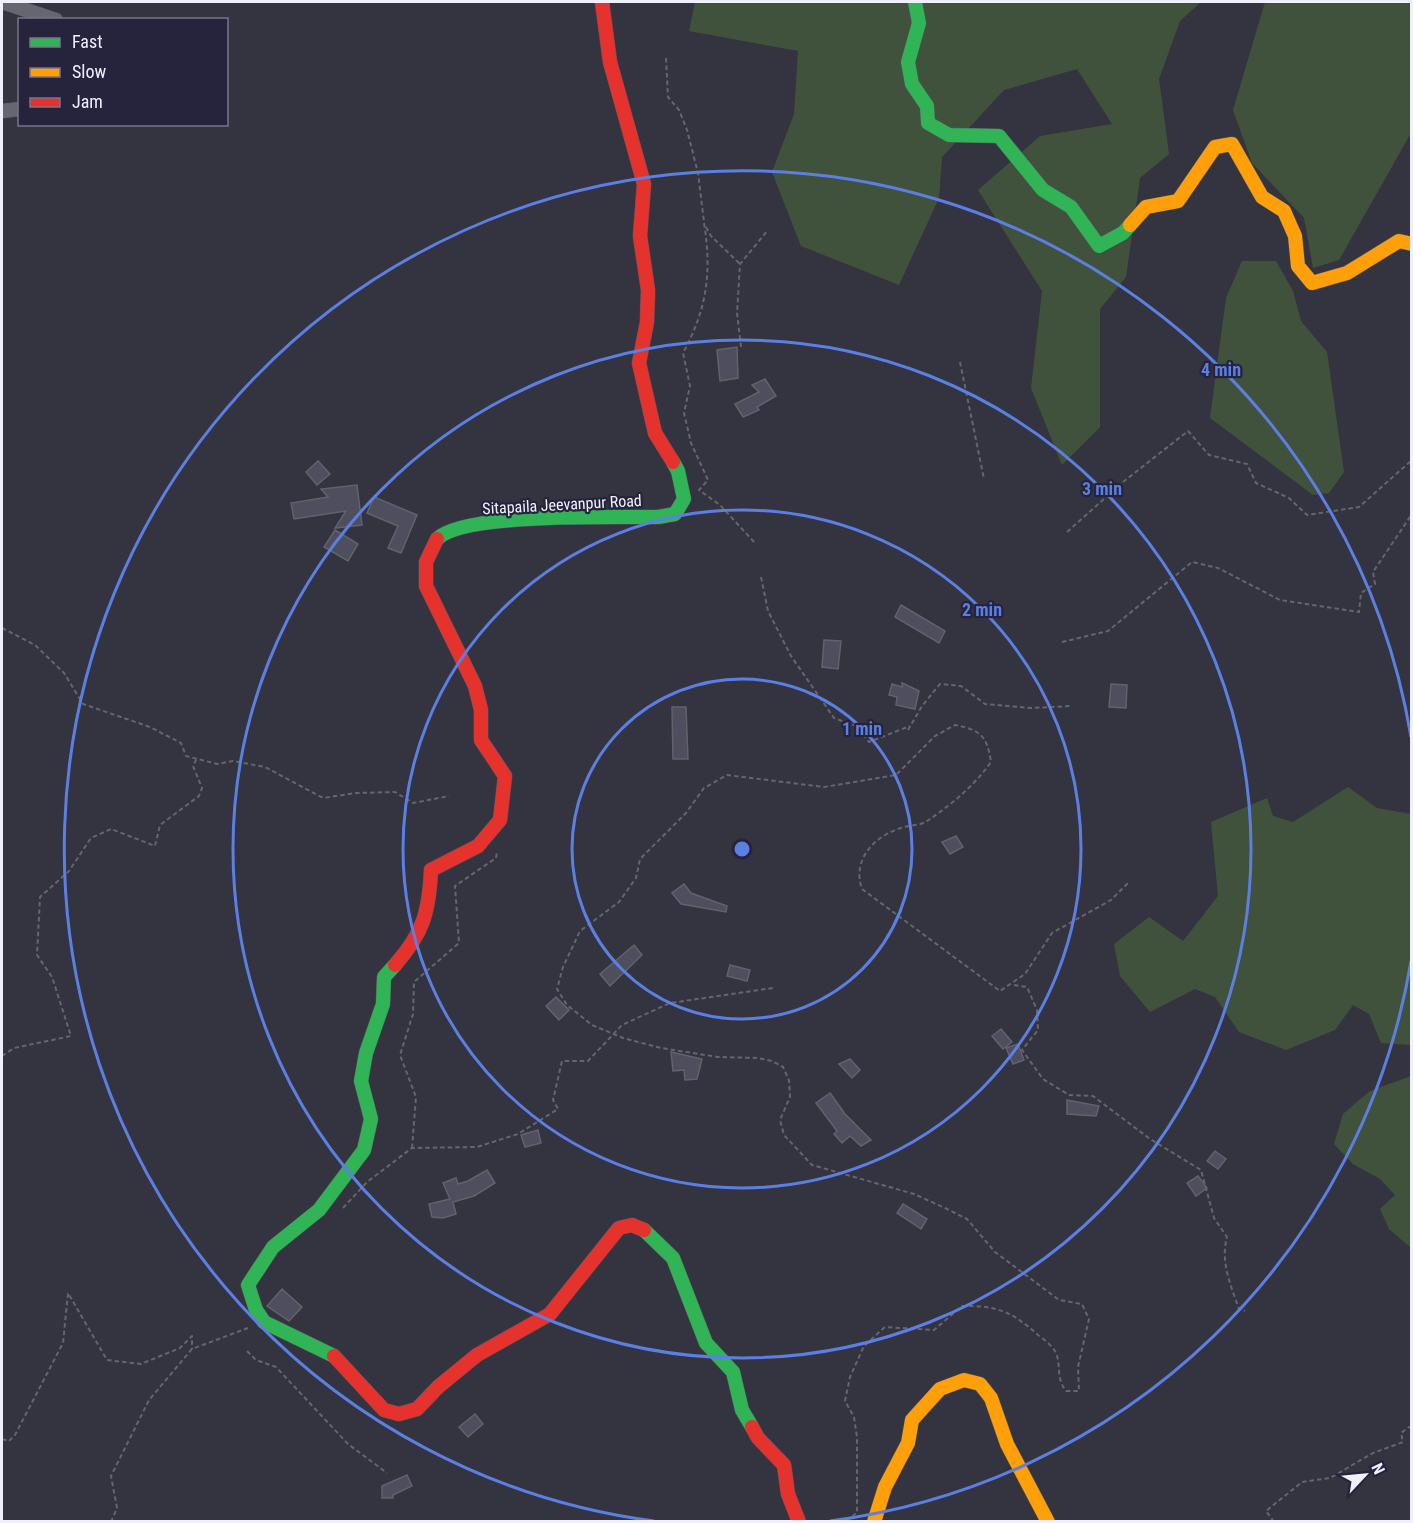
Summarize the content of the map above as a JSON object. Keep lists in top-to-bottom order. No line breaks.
{"streets":{"street":["Sitapaila Jeevanpur Road"]},"legend":["Fast","Slow","Jam"],"north":"top right","rings":["4 min","3 min","2 min","1 min"]}
